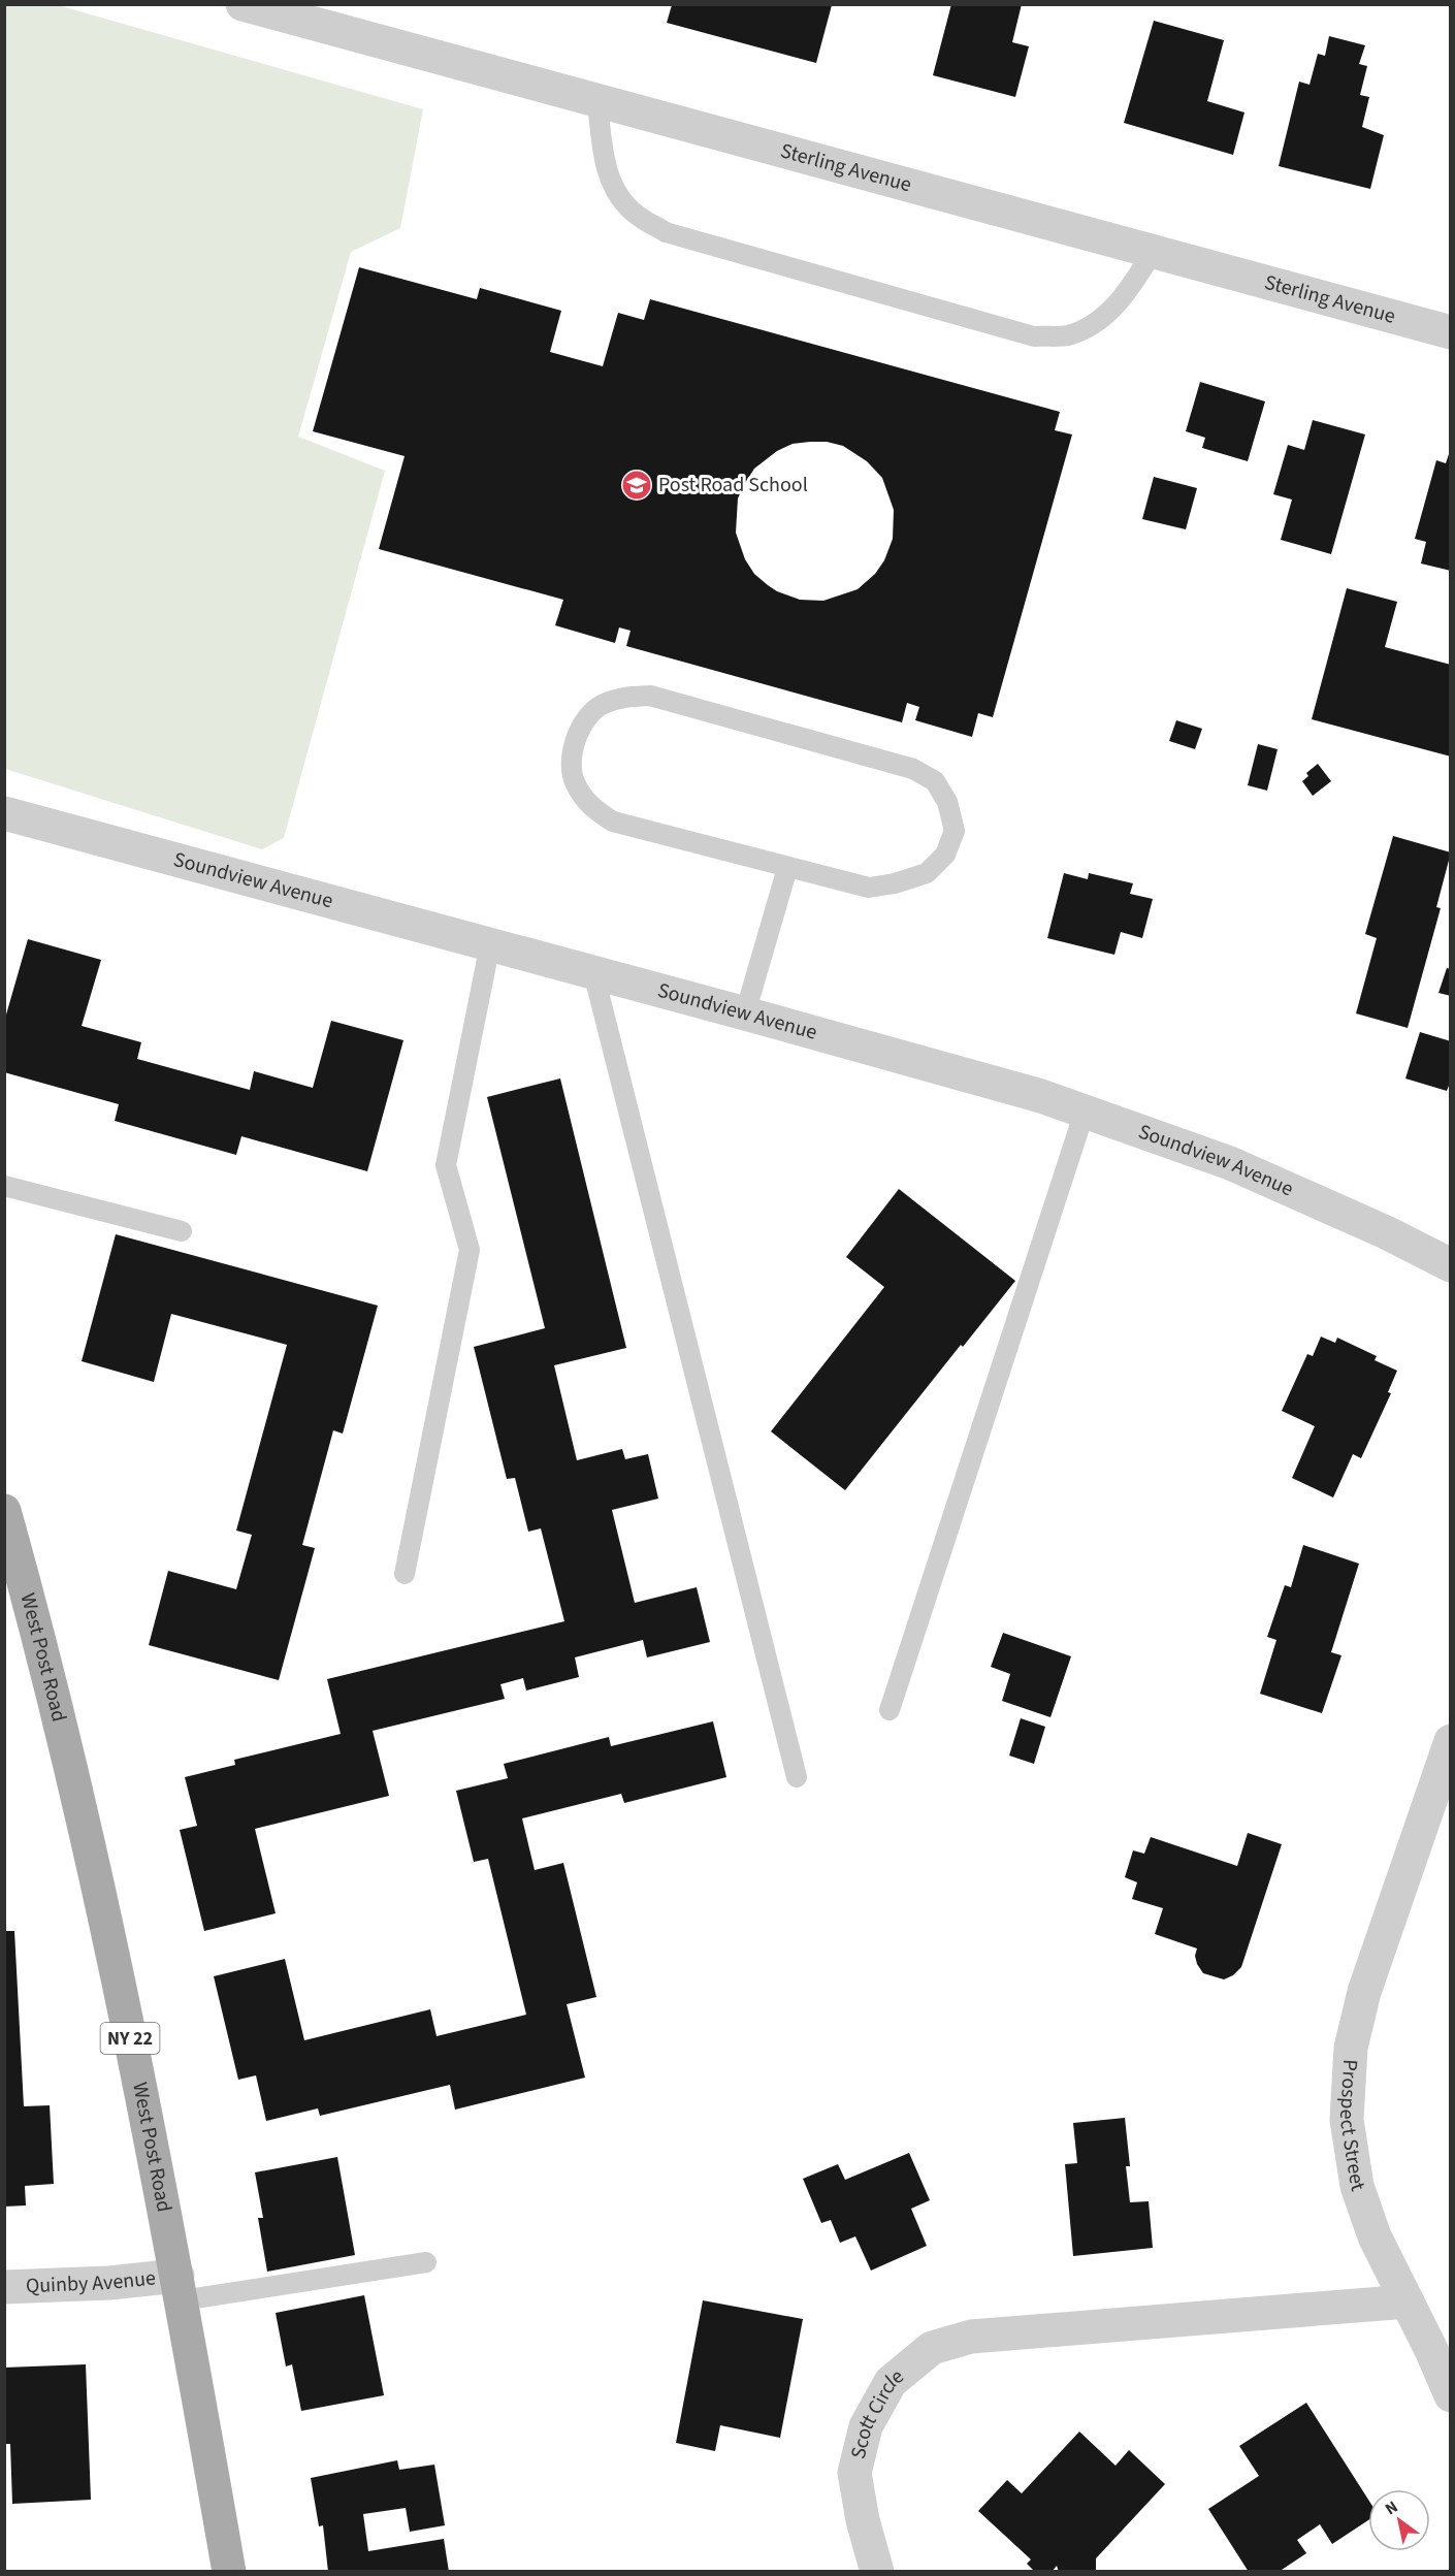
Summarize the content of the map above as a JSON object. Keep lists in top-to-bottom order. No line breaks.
{"streets":{"main road":["West Post Road","NY 22"],"street":["Sterling Avenue","Soundview Avenue","Prospect Street","Quinby Avenue","Scott Circle"]},"crossings":[["West Post Road","Quinby Avenue"],["Prospect Street","Scott Circle"]],"places":{"school or university":["Post Road School"]},"north":"top left"}
